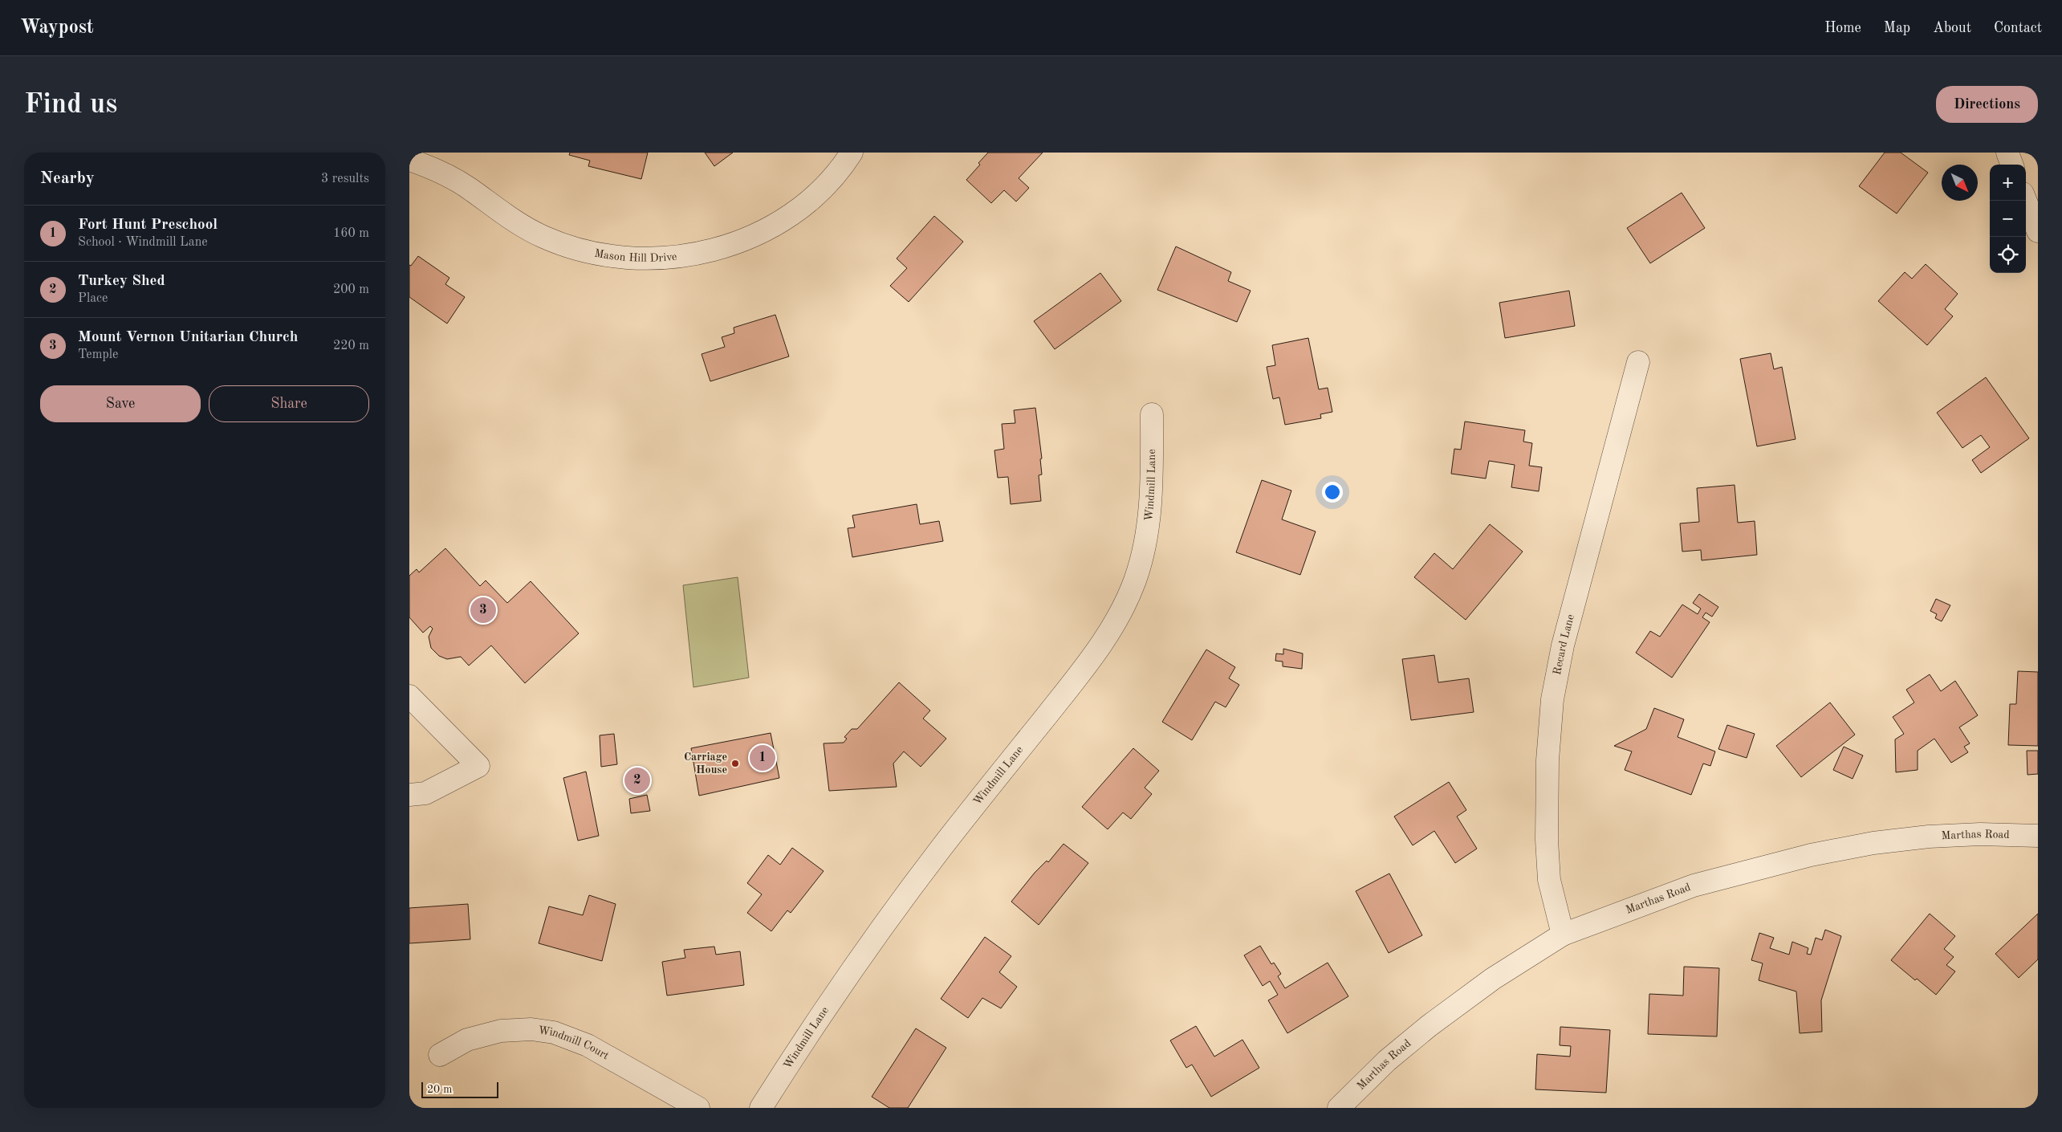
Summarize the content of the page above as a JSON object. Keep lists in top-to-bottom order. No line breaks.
{"streets":{"street":["Mason Hill Drive","Windmill Lane","Recard Lane","Marthas Road","Windmill Court"]},"crossings":[["Recard Lane","Marthas Road"]],"places":["Carriage House"],"scale_bar":"20 m","north":"bottom right","page":{"header":"Waypost","nav":["Home","Map","About","Contact"],"buttons":["Directions",["Save","Share"]],"title":"Find us","heading":["Nearby","3 results"],"map_buttons":["+","−"],"list":[{"mark":"1","name":"Fort Hunt Preschool","note":"School · Windmill Lane","value":"160 m"},{"mark":"2","name":"Turkey Shed","note":"Place","value":"200 m"},{"mark":"3","name":"Mount Vernon Unitarian Church","note":"Temple","value":"220 m"}],"pins":["3","1","2"],"scale":"20 m"}}
